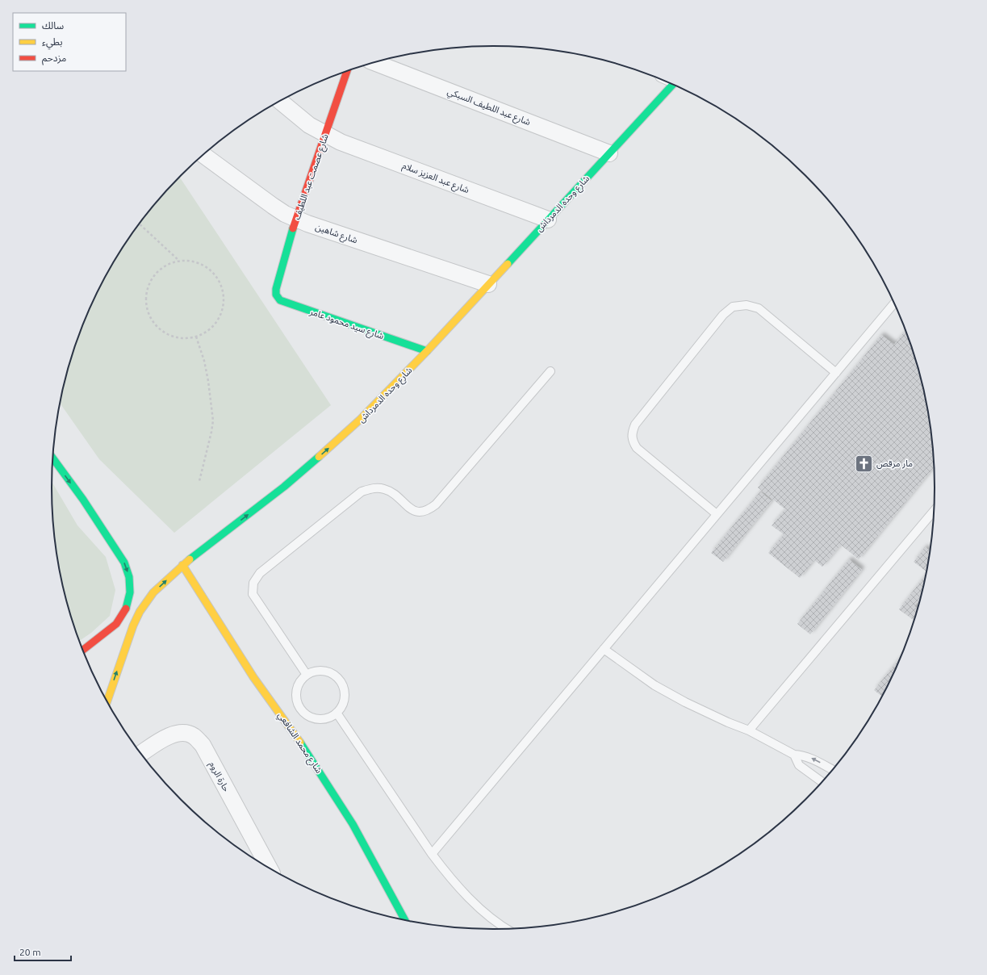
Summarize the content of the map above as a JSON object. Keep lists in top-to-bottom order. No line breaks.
{"streets":{"street":["شارع عبد اللطيف السبكي","شارع عصمت عبد اللطيف","شارع عبد العزيز سلام","شارع وحده الدمرداش","شارع شاهين","شارع سيد محمود عامر","شارع محمد الشافعي","حارة الروم"]},"crossings":[["شارع عبد اللطيف السبكي","شارع وحده الدمرداش"],["شارع عصمت عبد اللطيف","شارع عبد العزيز سلام"],["شارع عصمت عبد اللطيف","شارع شاهين"],["شارع عصمت عبد اللطيف","شارع سيد محمود عامر"],["شارع عبد العزيز سلام","شارع وحده الدمرداش"],["شارع وحده الدمرداش","شارع شاهين"],["شارع وحده الدمرداش","شارع سيد محمود عامر"],["شارع وحده الدمرداش","شارع محمد الشافعي"]],"one_way":["شارع وحده الدمرداش"],"places":{"church":["مار مرقص"]},"legend":["سالك","بطيء","مزدحم"],"scale_bar":"20 m"}
